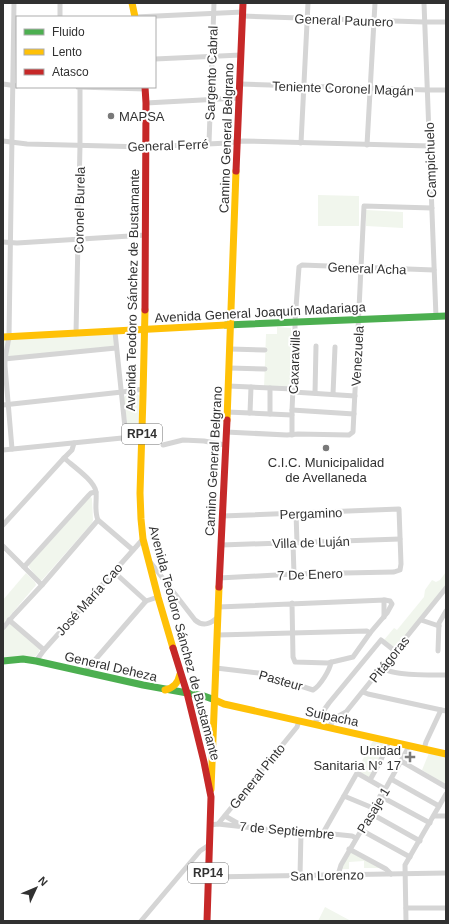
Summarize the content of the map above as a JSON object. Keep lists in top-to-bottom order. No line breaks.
{"streets":{"main road":["Camino General Belgrano","Avenida Teodoro Sánchez de Bustamante","Avenida General Joaquín Madariaga","RP14","General Deheza","Suipacha"],"street":["General Paunero","Sargento Cabral","Teniente Coronel Magán","General Ferré","Campichuelo","Coronel Burela","General Acha","Venezuela","Caxaraville","Pergamino","Villa de Luján","7 De Enero","José María Cao","Pitágoras","Pasteur","General Pinto","Pasaje 1","7 de Septiembre","San Lorenzo"]},"crossings":[["General Paunero","Sargento Cabral"],["General Paunero","Camino General Belgrano"],["General Paunero","Campichuelo"],["Sargento Cabral","General Ferré"],["Teniente Coronel Magán","Camino General Belgrano"],["Teniente Coronel Magán","Campichuelo"],["Camino General Belgrano","General Ferré"],["Camino General Belgrano","Avenida Teodoro Sánchez de Bustamante"],["Camino General Belgrano","Avenida General Joaquín Madariaga"],["Camino General Belgrano","Pergamino"],["Camino General Belgrano","Villa de Luján"],["Camino General Belgrano","7 De Enero"],["Camino General Belgrano","General Deheza"],["Camino General Belgrano","Pasteur"],["Camino General Belgrano","Suipacha"],["Camino General Belgrano","San Lorenzo"],["General Ferré","Campichuelo"],["General Ferré","Coronel Burela"],["General Ferré","Avenida Teodoro Sánchez de Bustamante"],["Campichuelo","General Acha"],["Campichuelo","Avenida General Joaquín Madariaga"],["Campichuelo","Venezuela"],["Coronel Burela","Avenida General Joaquín Madariaga"],["General Acha","Venezuela"],["General Acha","Caxaraville"],["Avenida Teodoro Sánchez de Bustamante","Avenida General Joaquín Madariaga"],["Avenida Teodoro Sánchez de Bustamante","José María Cao"],["Avenida Teodoro Sánchez de Bustamante","General Deheza"],["Avenida General Joaquín Madariaga","Venezuela"],["Avenida General Joaquín Madariaga","Caxaraville"],["Venezuela","Caxaraville"],["Pergamino","Villa de Luján"],["Pergamino","7 De Enero"],["Villa de Luján","7 De Enero"],["José María Cao","General Deheza"],["Pitágoras","Suipacha"],["General Deheza","Suipacha"],["Suipacha","General Pinto"],["Suipacha","Pasaje 1"],["General Pinto","7 de Septiembre"],["Pasaje 1","7 de Septiembre"],["Pasaje 1","San Lorenzo"]],"places":{"other":["MAPSA","C.I.C. Municipalidad de Avellaneda"],"health":["Unidad Sanitaria N° 17"]},"legend":["Fluido","Lento","Atasco"],"north":"top right"}
